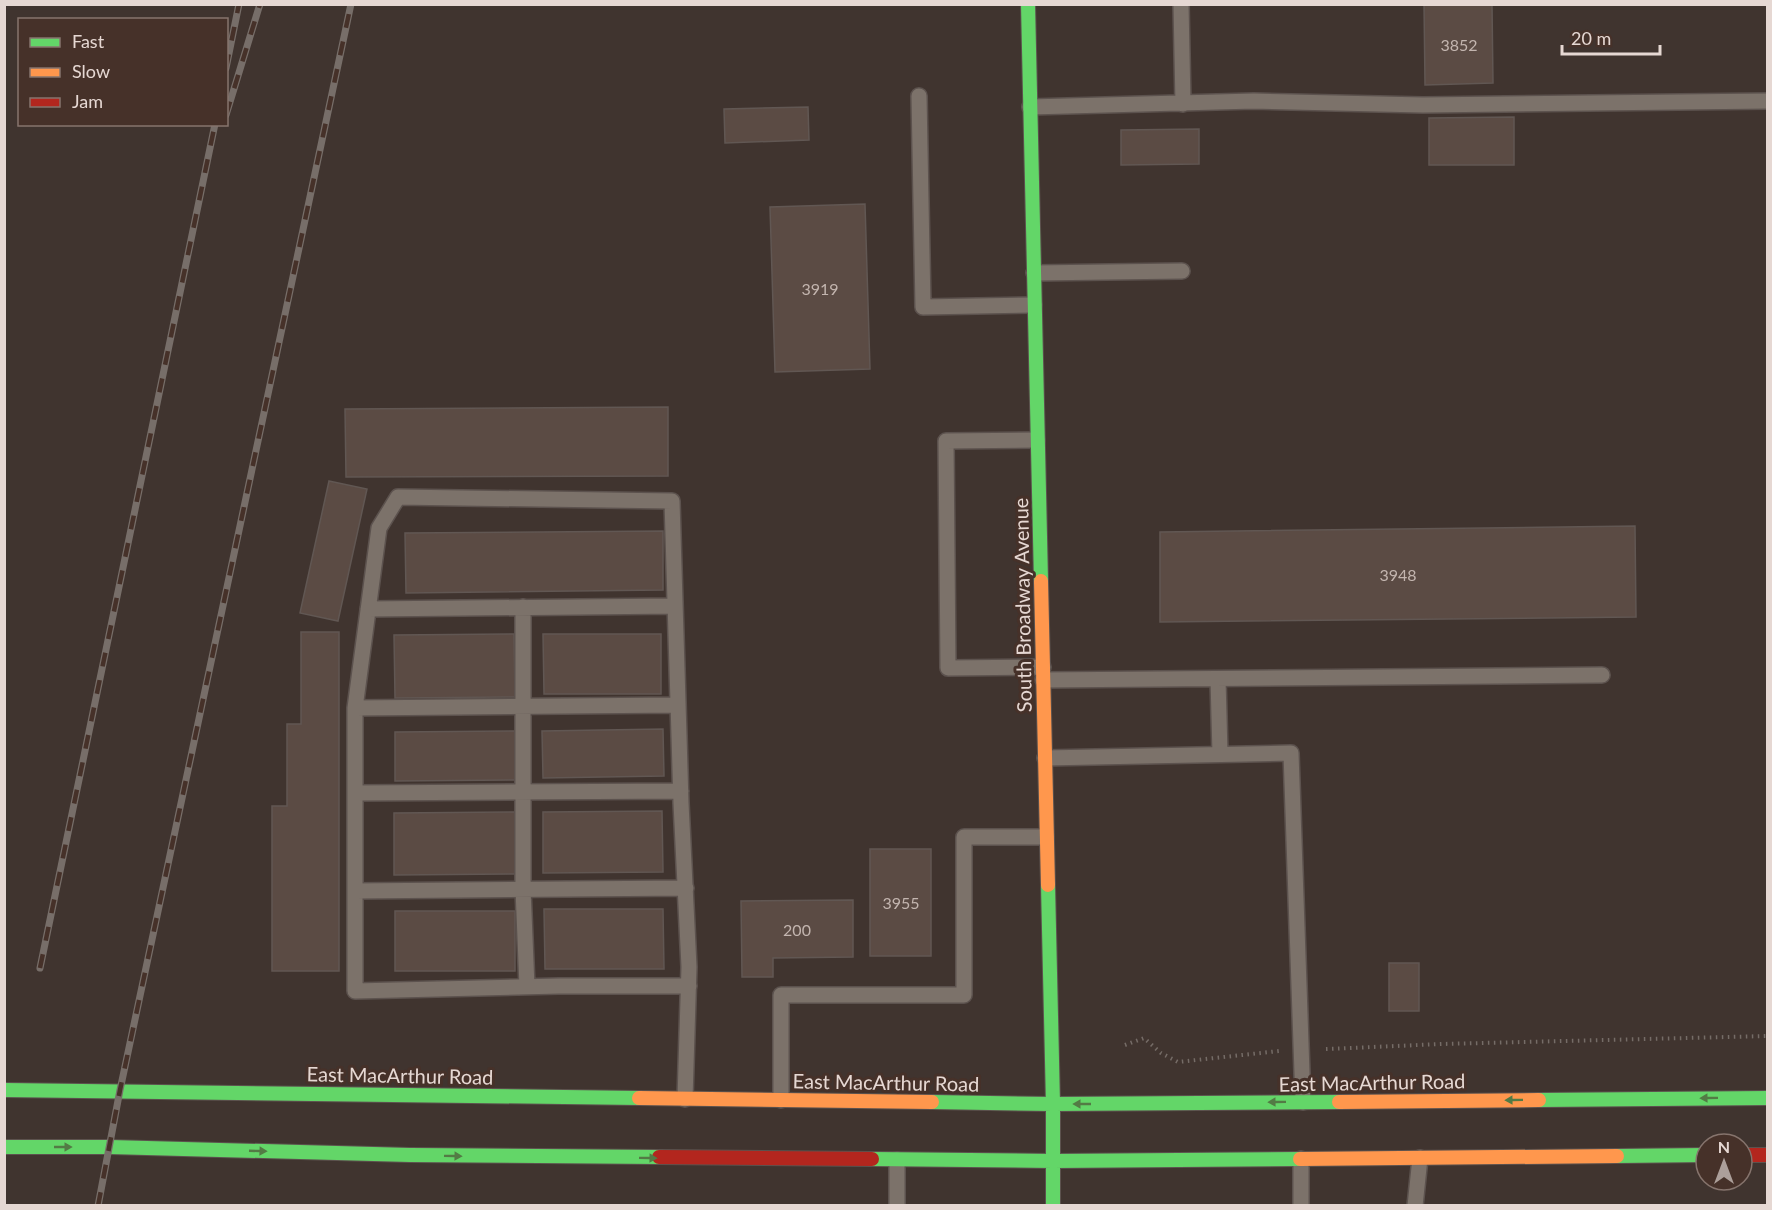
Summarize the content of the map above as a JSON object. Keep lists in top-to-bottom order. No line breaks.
{"streets":{"street":["South Broadway Avenue","East MacArthur Road"]},"crossings":[["South Broadway Avenue","East MacArthur Road"]],"house_numbers":["3852","3919","3948","3955","200"],"legend":["Fast","Slow","Jam"],"scale_bar":"20 m","north":"top"}
